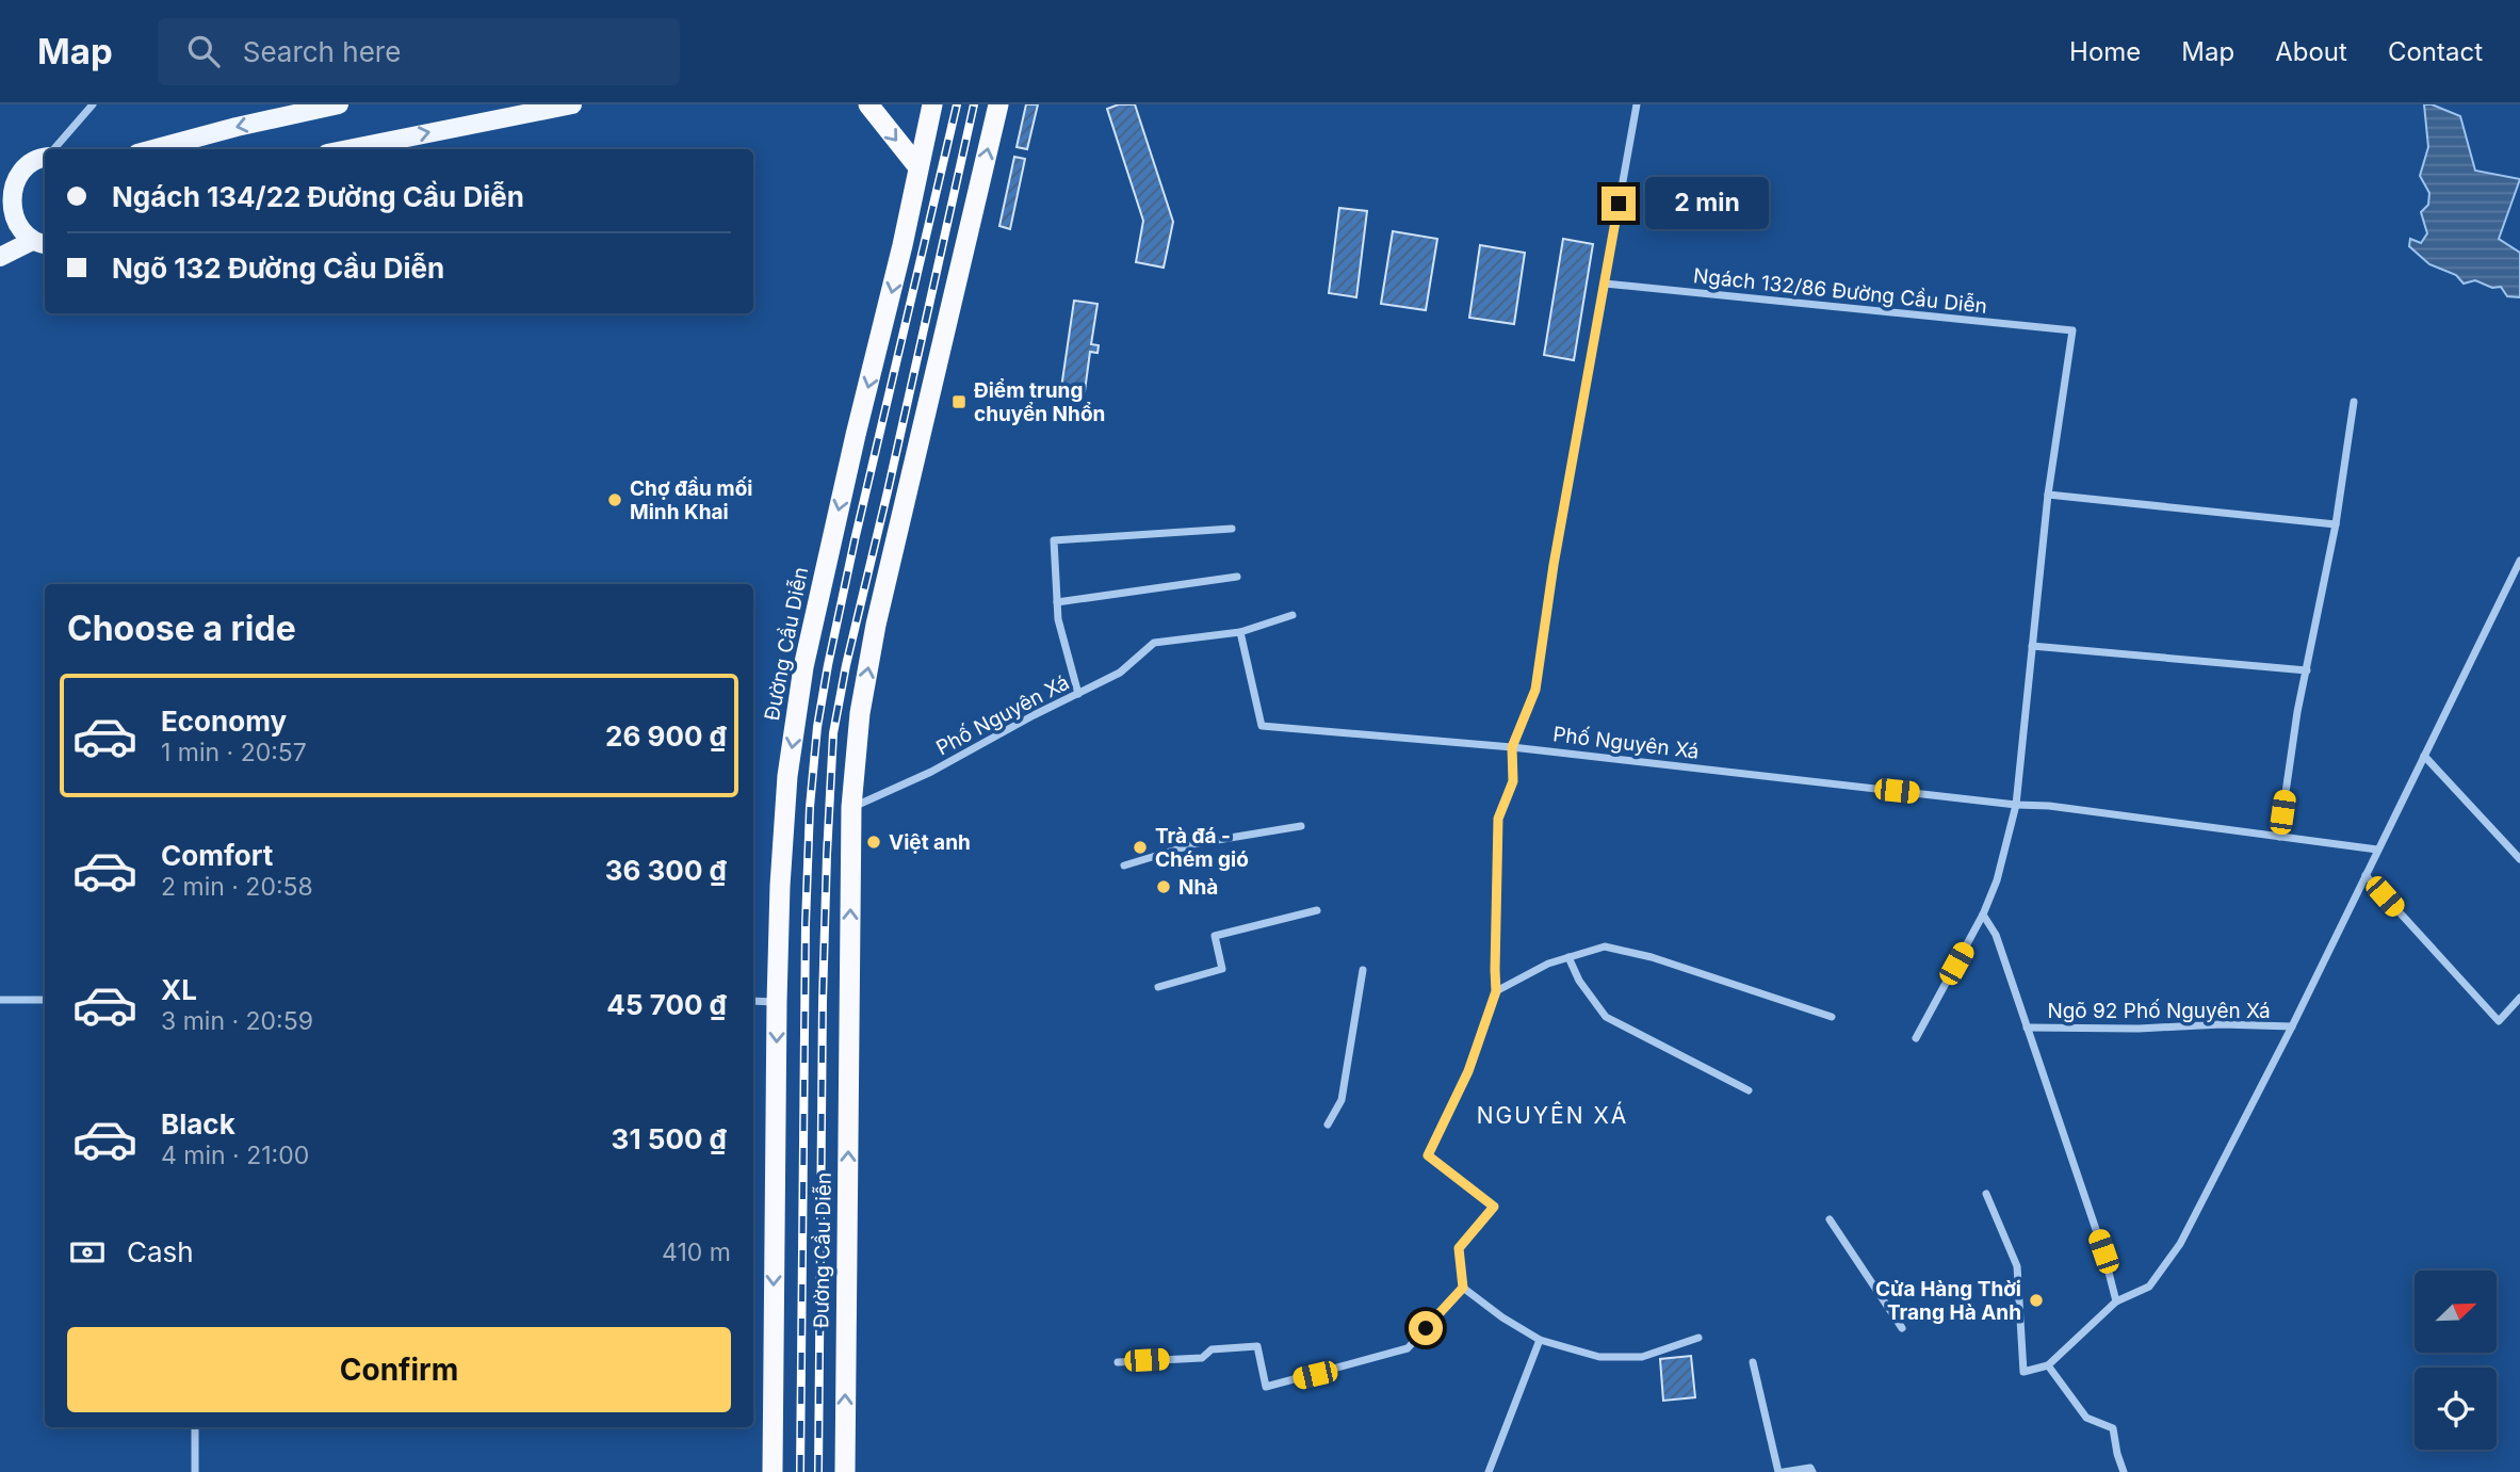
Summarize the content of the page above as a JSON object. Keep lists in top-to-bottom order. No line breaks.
{"streets":{"highway":["Đường Cầu Diễn"],"street":["Ngách 132/86 Đường Cầu Diễn","Phố Nguyên Xá","Ngõ 92 Phố Nguyên Xá"]},"crossings":[["Đường Cầu Diễn","Phố Nguyên Xá"]],"districts":["NGUYÊN XÁ"],"places":{"transit":["Điểm trung chuyển Nhổn"],"other":["Chợ đầu mối Minh Khai","Việt anh","Trà đá - Chém gió","Nhà","Cửa Hàng Thời Trang Hà Anh"]},"north":"top right","page":{"header":"Map","search":"Search here","nav":["Home","Map","About","Contact"],"banner":["Ngách 134/22 Đường Cầu Diễn","Ngõ 132 Đường Cầu Diễn"],"bubble":"2 min","heading":"Choose a ride","list":[{"name":"Economy","note":"1 min · 20:57","value":"26 900 ₫"},{"name":"Comfort","note":"2 min · 20:58","value":"36 300 ₫"},{"name":"XL","note":"3 min · 20:59","value":"45 700 ₫"},{"name":"Black","note":"4 min · 21:00","value":"31 500 ₫"}],"pay":["Cash","410 m"],"buttons":"Confirm"}}
